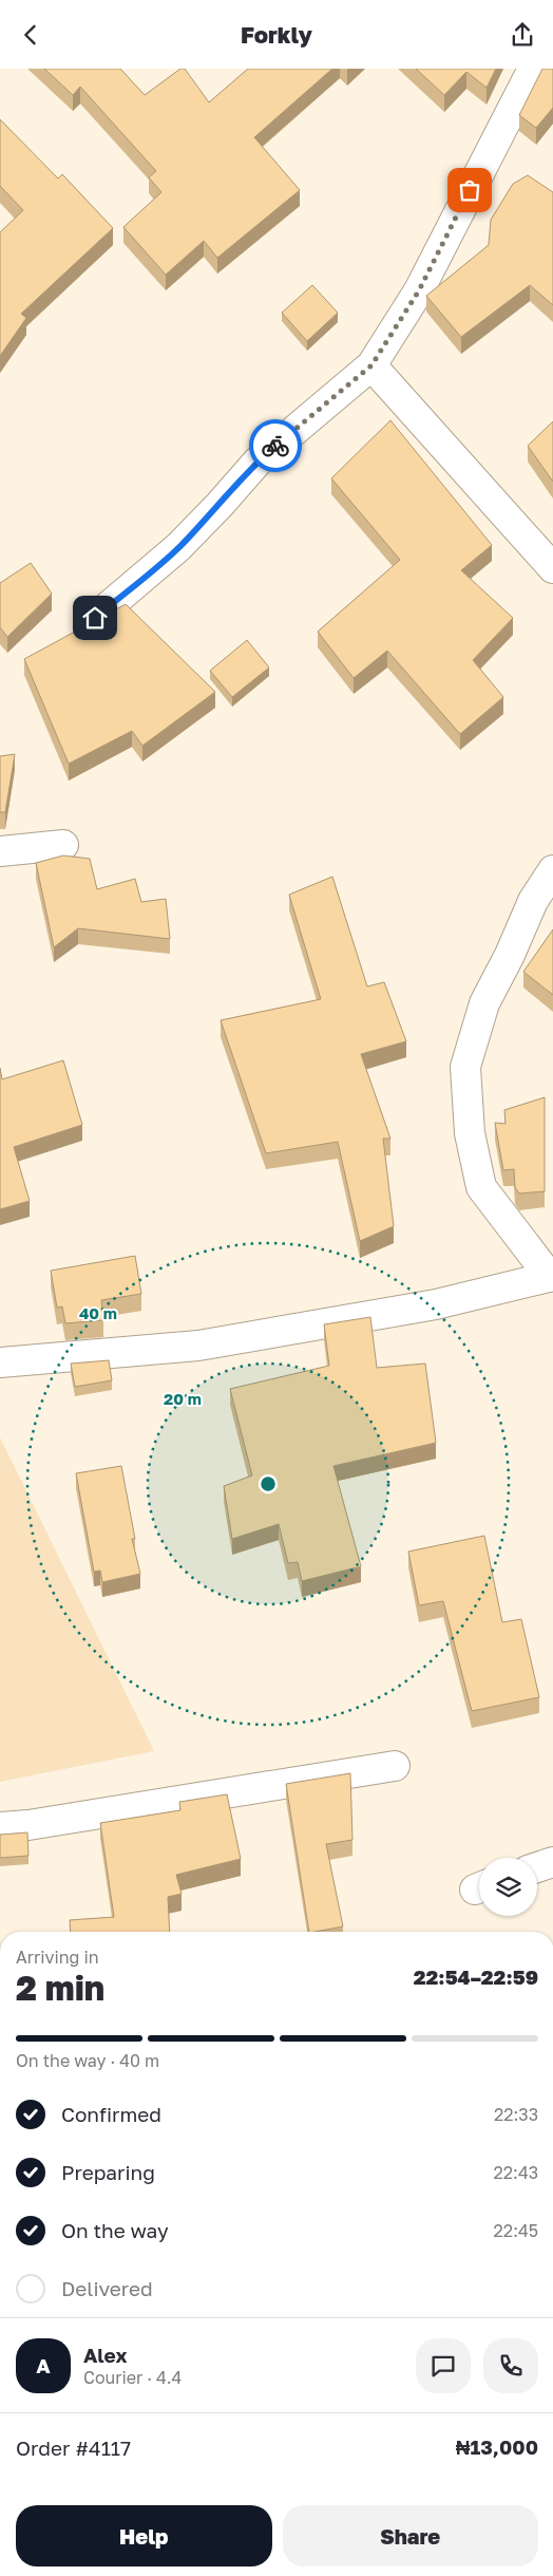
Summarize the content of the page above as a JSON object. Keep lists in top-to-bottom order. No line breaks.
{"page":{"header":"Forkly","heading":["2 min","Arriving in","22:54–22:59"],"panel":["Alex","Courier · 4.4","Order #4117","₦13,000"],"bar":"On the way · 40 m","list":[["Confirmed","22:33"],["Preparing","22:43"],["On the way","22:45"],"Delivered"],"round":"A","buttons":["Help","Share"]},"rings":["40 m","20 m"]}
